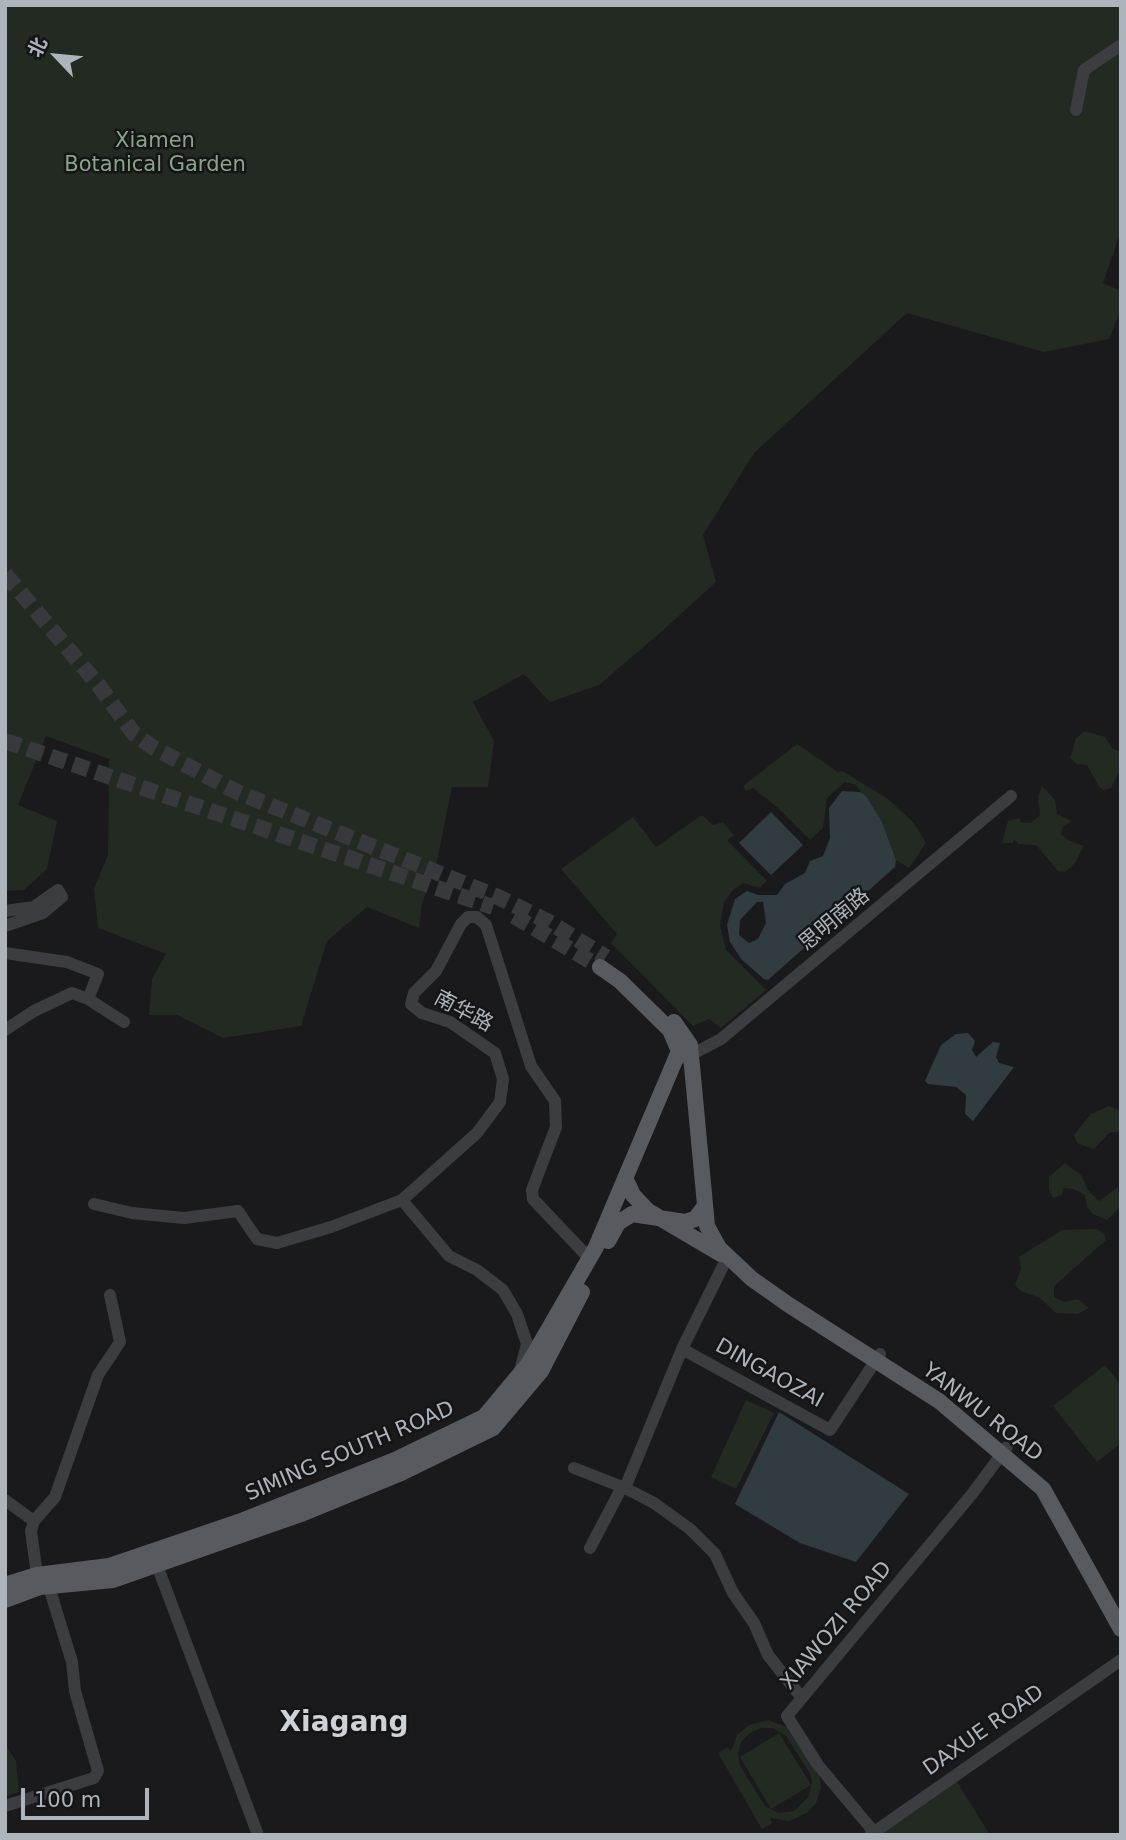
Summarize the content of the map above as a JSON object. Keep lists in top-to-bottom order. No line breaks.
{"streets":{"main road":["YANWU ROAD","SIMING SOUTH ROAD"],"street":["思明南路","南华路","DINGAOZAI","XIAWOZI ROAD","DAXUE ROAD"]},"crossings":[["思明南路","SIMING SOUTH ROAD"],["南华路","SIMING SOUTH ROAD"],["DINGAOZAI","YANWU ROAD"],["YANWU ROAD","SIMING SOUTH ROAD"],["YANWU ROAD","XIAWOZI ROAD"],["XIAWOZI ROAD","DAXUE ROAD"]],"districts":["Xiagang"],"parks":["Xiamen Botanical Garden"],"scale_bar":"100 m","north":"top left"}
